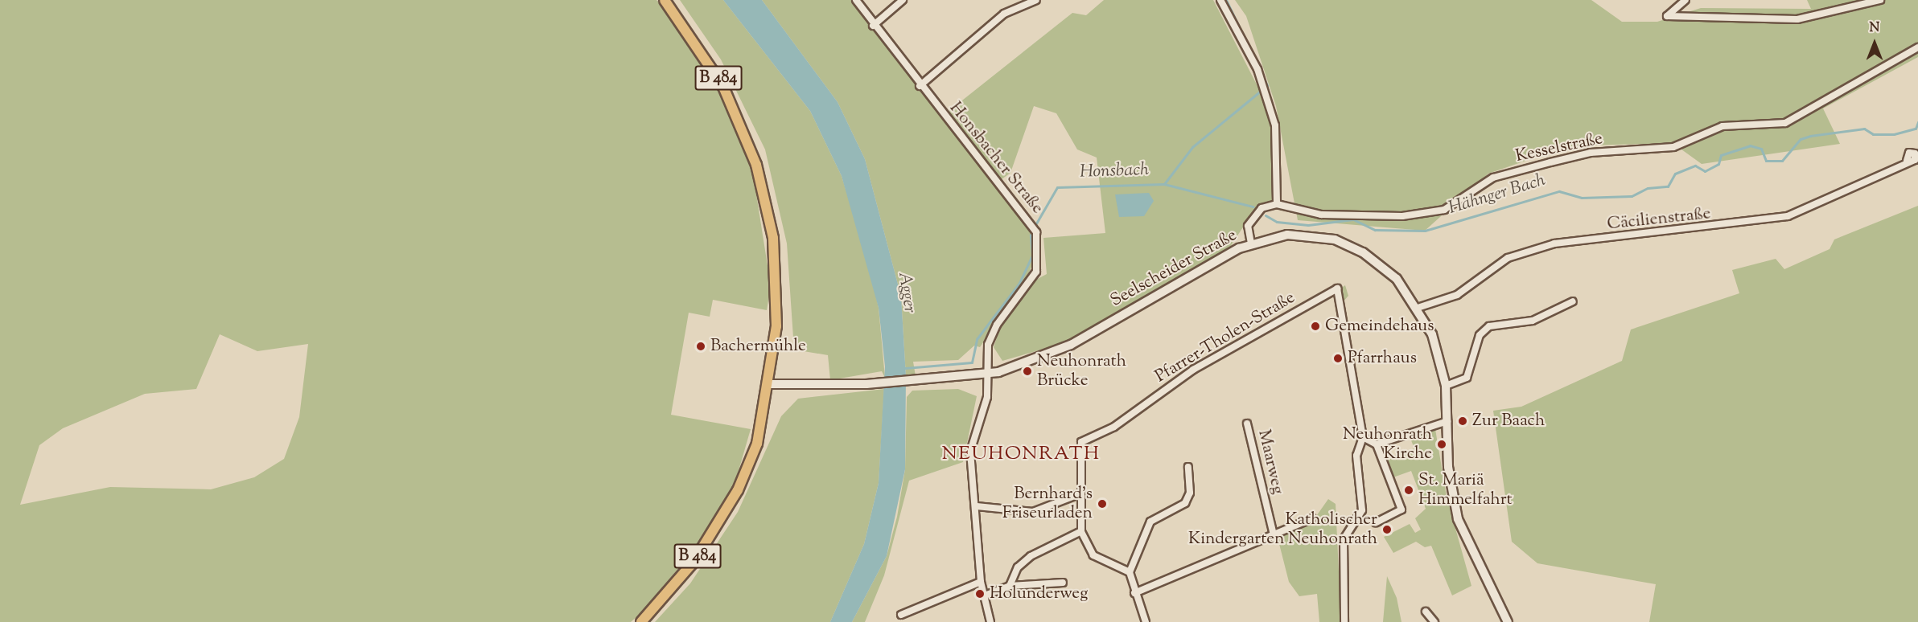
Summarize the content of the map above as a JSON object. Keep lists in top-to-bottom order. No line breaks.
{"streets":{"main road":["B 484"],"street":["Kesselstraße","Honsbacher Straße","Cäcilienstraße","Seelscheider Straße","Pfarrer-Tholen-Straße","Maarweg"]},"crossings":[["B 484","Seelscheider Straße"],["Honsbacher Straße","Seelscheider Straße"],["Cäcilienstraße","Seelscheider Straße"]],"districts":["NEUHONRATH"],"water":["Honsbach","Hähnger Bach","Agger"],"places":["Gemeindehaus","Bachermühle","Pfarrhaus","Neuhonrath Brücke","Zur Baach","Neuhonrath Kirche","St. Mariä Himmelfahrt","Bernhard's Friseurladen","Katholischer Kindergarten Neuhonrath","Holunderweg"],"north":"top"}
